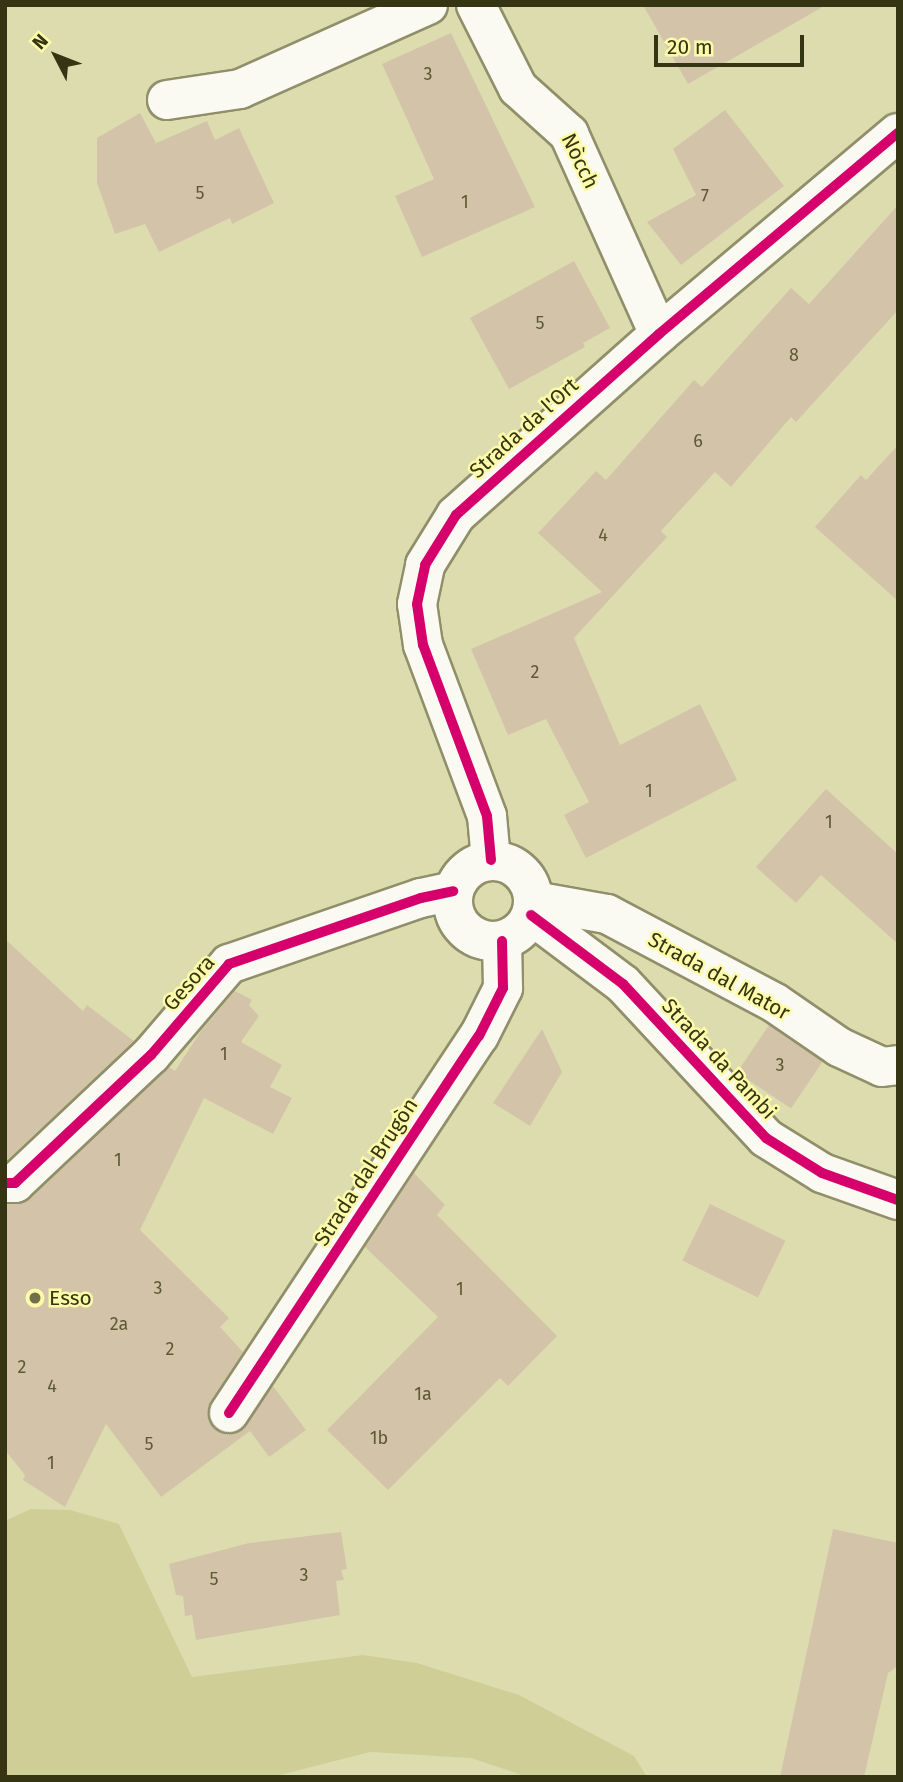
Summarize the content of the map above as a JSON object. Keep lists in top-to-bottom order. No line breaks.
{"streets":{"street":["Nòcch","Strada da l'Ort","Strada dal Mator","Gesora","Strada da Pambi","Strada dal Brugòn"]},"crossings":[["Nòcch","Strada da l'Ort"],["Strada da l'Ort","Strada dal Mator"],["Strada da l'Ort","Gesora"],["Strada da l'Ort","Strada da Pambi"],["Strada da l'Ort","Strada dal Brugòn"],["Strada dal Mator","Gesora"],["Strada dal Mator","Strada da Pambi"],["Strada dal Mator","Strada dal Brugòn"],["Gesora","Strada da Pambi"],["Gesora","Strada dal Brugòn"],["Strada da Pambi","Strada dal Brugòn"]],"places":["Esso"],"house_numbers":["3","5","7","1","5","8","6","4","2","1","1","1","3","1","3","1","2a","2","2","4","1a","1b","5","1","3","5"],"scale_bar":"20 m","north":"top left"}
